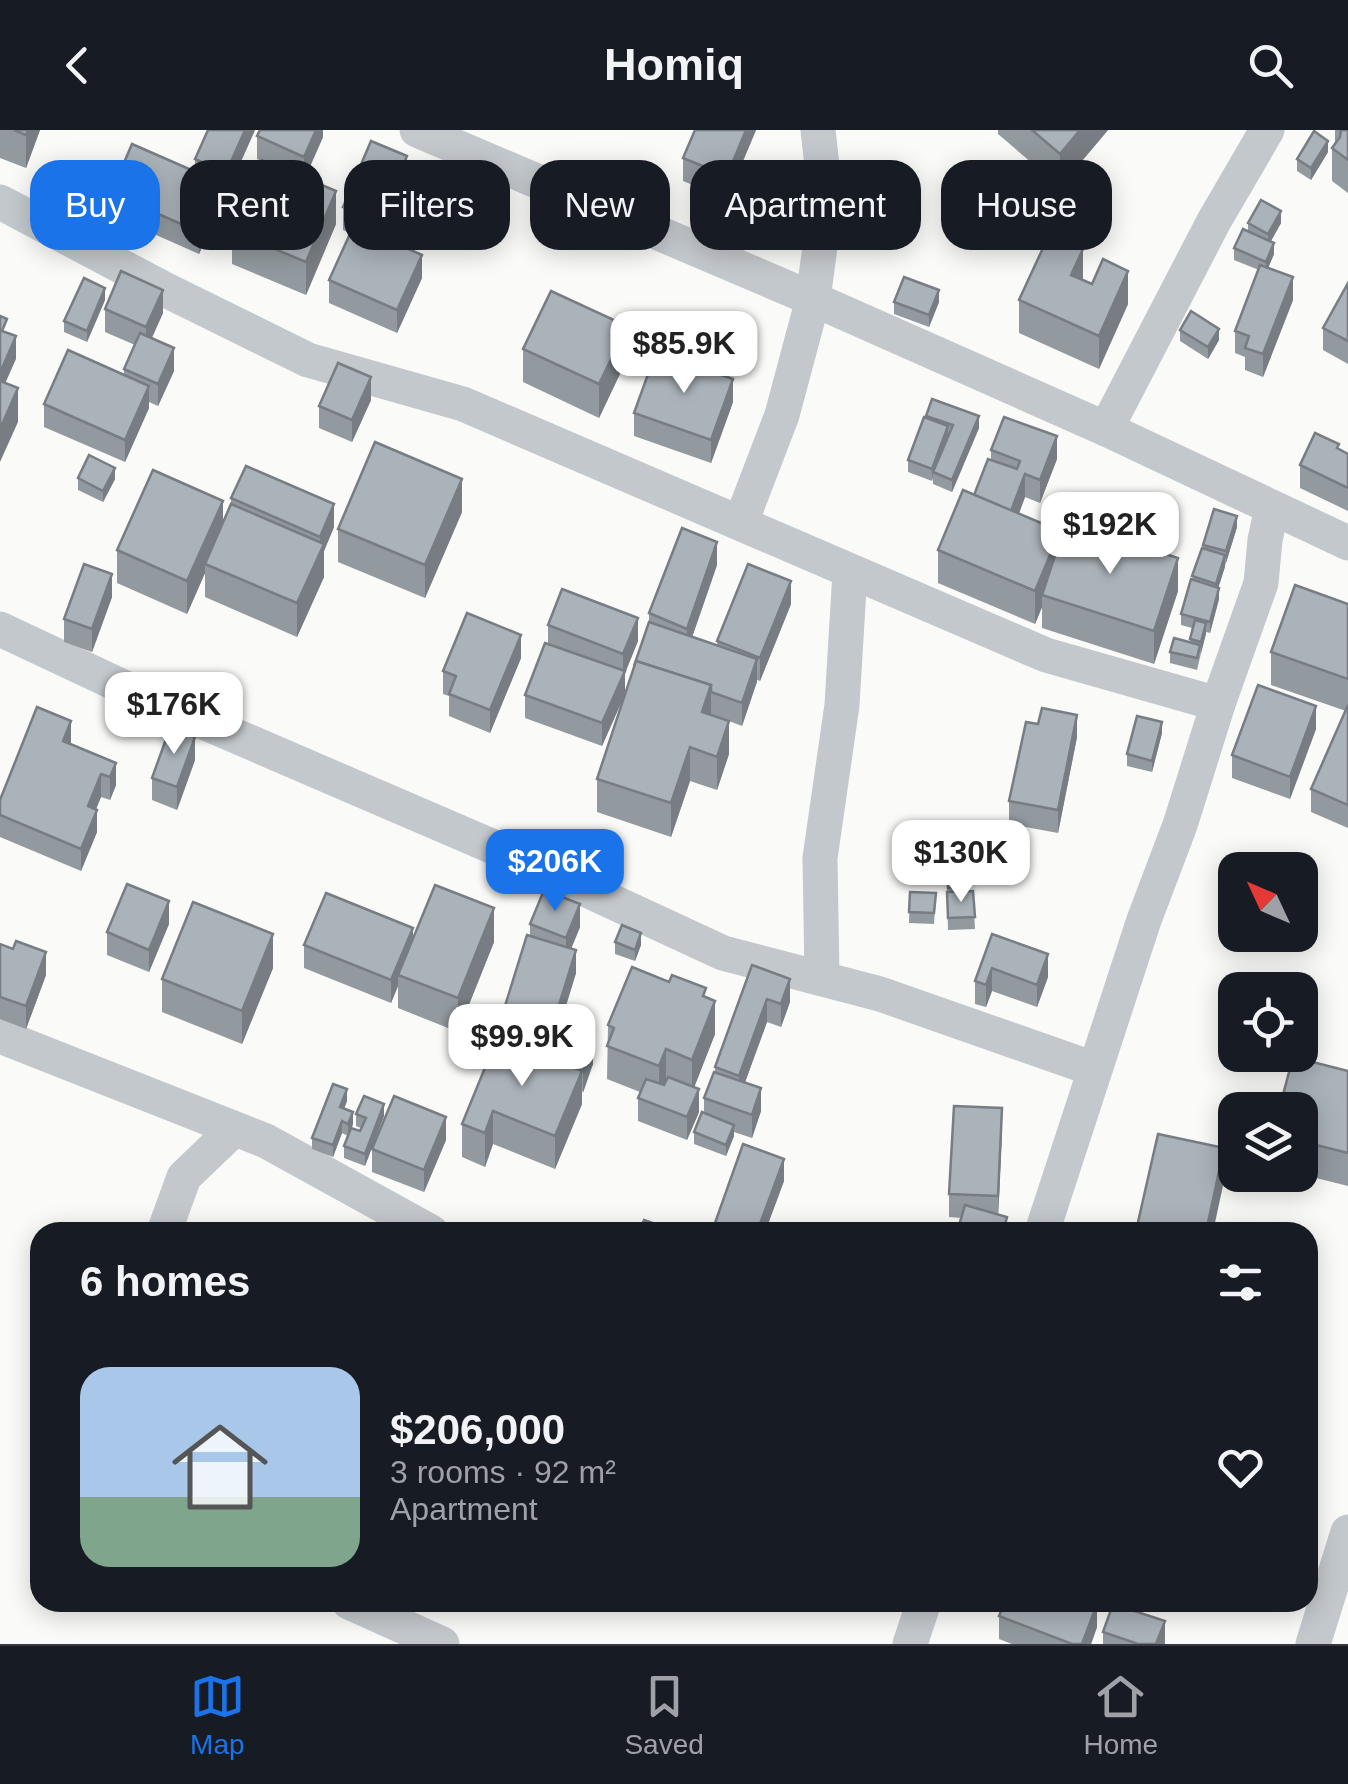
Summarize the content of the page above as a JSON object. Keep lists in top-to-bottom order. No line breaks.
{"north":"top left","page":{"header":"Homiq","chip":["Buy","Rent","Filters","New","Apartment","House"],"price":["$85.9K","$192K","$176K","$130K","$206K","$99.9K"],"heading":"6 homes","list":[{"name":"$206,000","note":"3 rooms · 92 m² · Apartment"}],"tabs":["Map","Saved","Home"]}}
